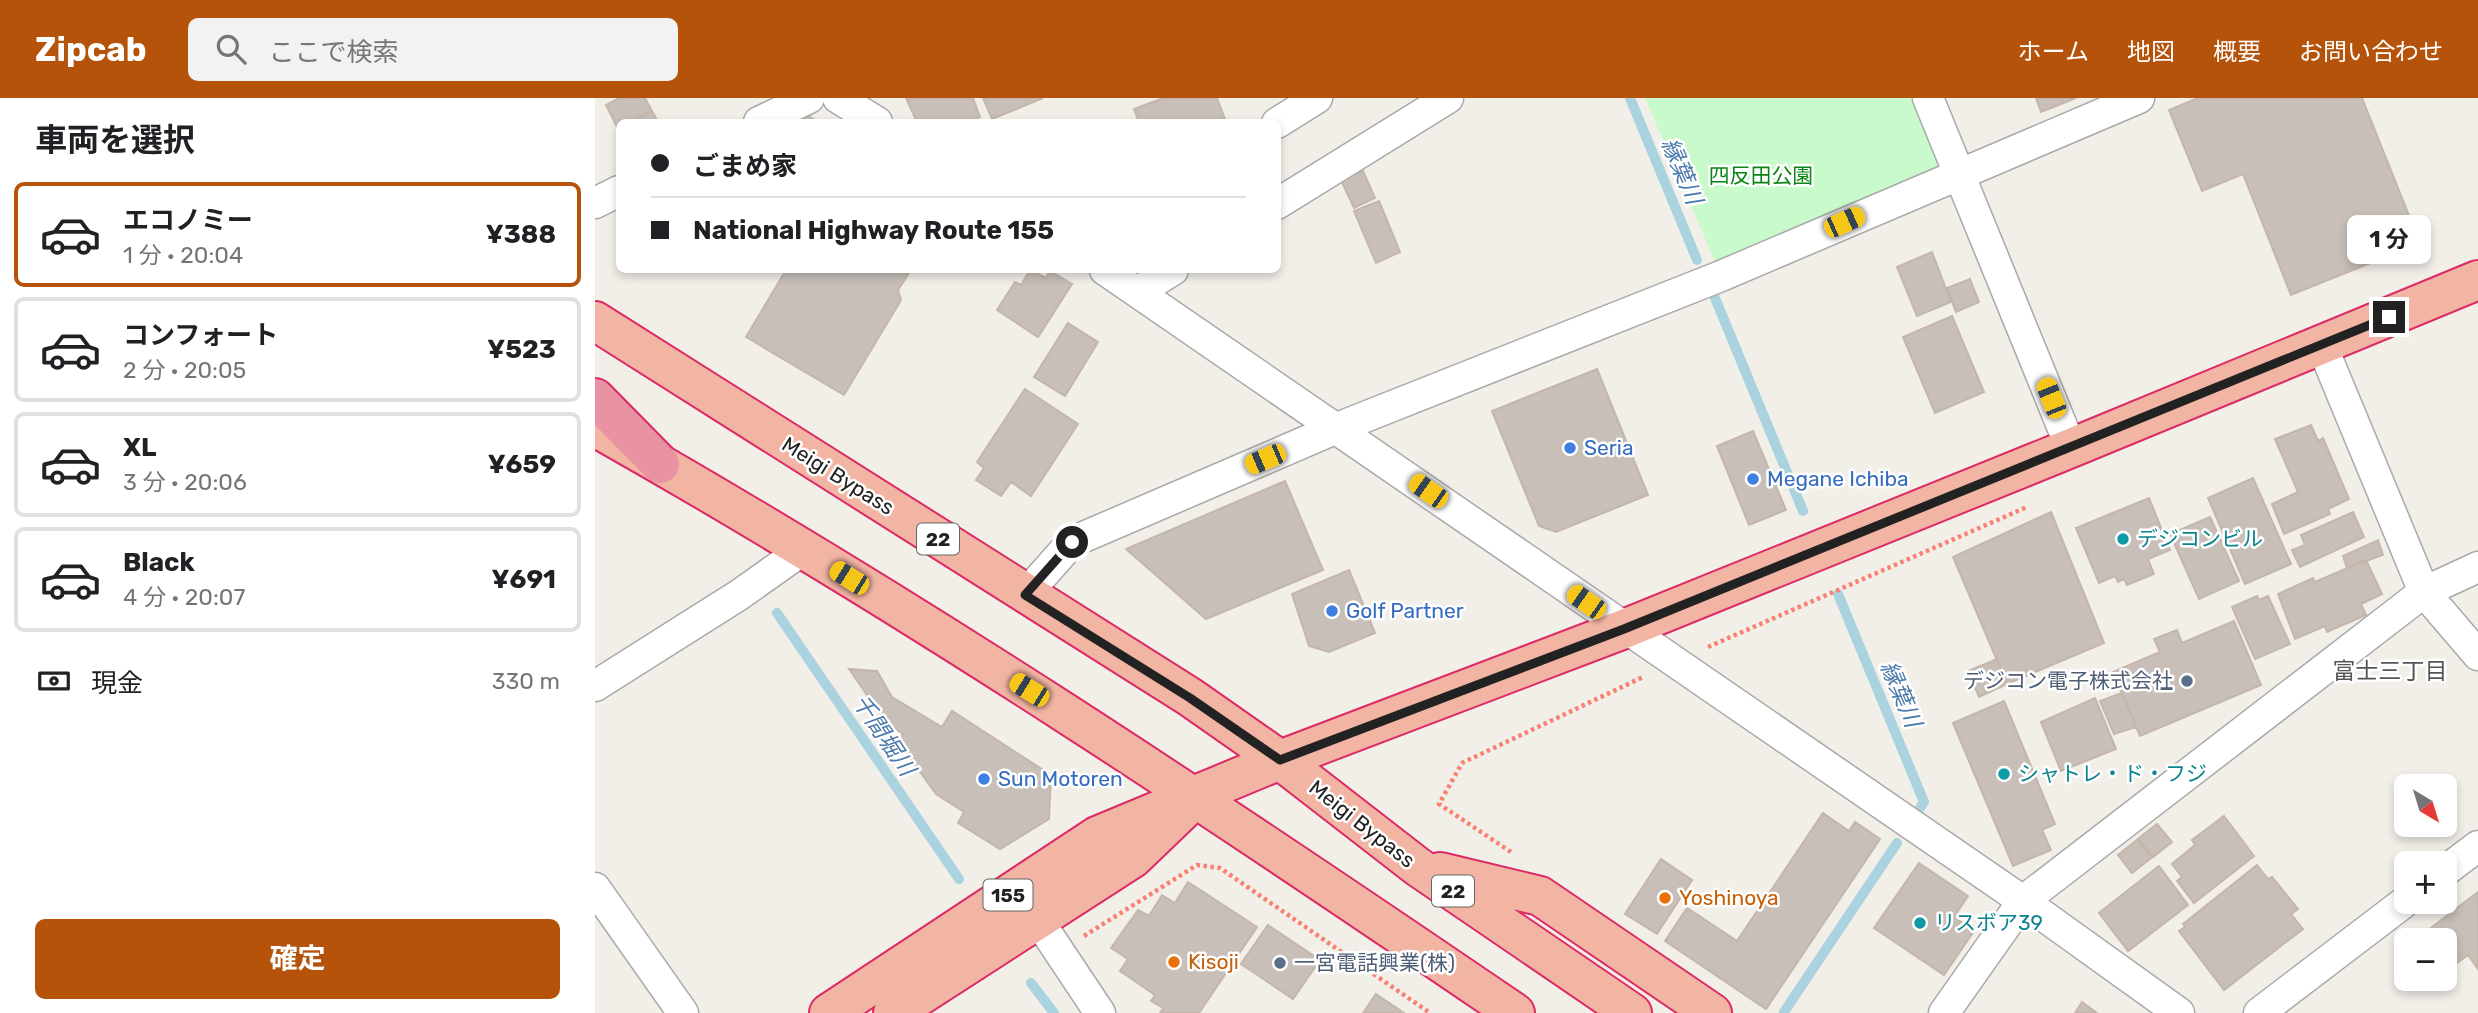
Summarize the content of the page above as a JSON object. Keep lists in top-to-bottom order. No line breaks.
{"streets":{"highway":["Meigi Bypass","22","155"]},"crossings":[["Meigi Bypass","22"],["Meigi Bypass","155"]],"districts":["富士三丁目"],"water":["縁葉川","千間堀川"],"parks":["四反田公園"],"places":["Seria","Megane Ichiba","デジコンビル","Golf Partner","デジコン電子株式会社","シャトレ・ド・フジ","Sun Motoren","Yoshinoya","リスボア39","Kisoji","一宮電話興業(株)"],"north":"bottom right","page":{"header":"Zipcab","search":"ここで検索","nav":["ホーム","地図","概要","お問い合わせ"],"heading":"車両を選択","banner":["ごまめ家","National Highway Route 155"],"list":[{"name":"エコノミー","note":"1 分 · 20:04","value":"¥388"},{"name":"コンフォート","note":"2 分 · 20:05","value":"¥523"},{"name":"XL","note":"3 分 · 20:06","value":"¥659"},{"name":"Black","note":"4 分 · 20:07","value":"¥691"}],"bubble":"1 分","pay":["現金","330 m"],"map_buttons":["+","−"],"buttons":"確定"}}
